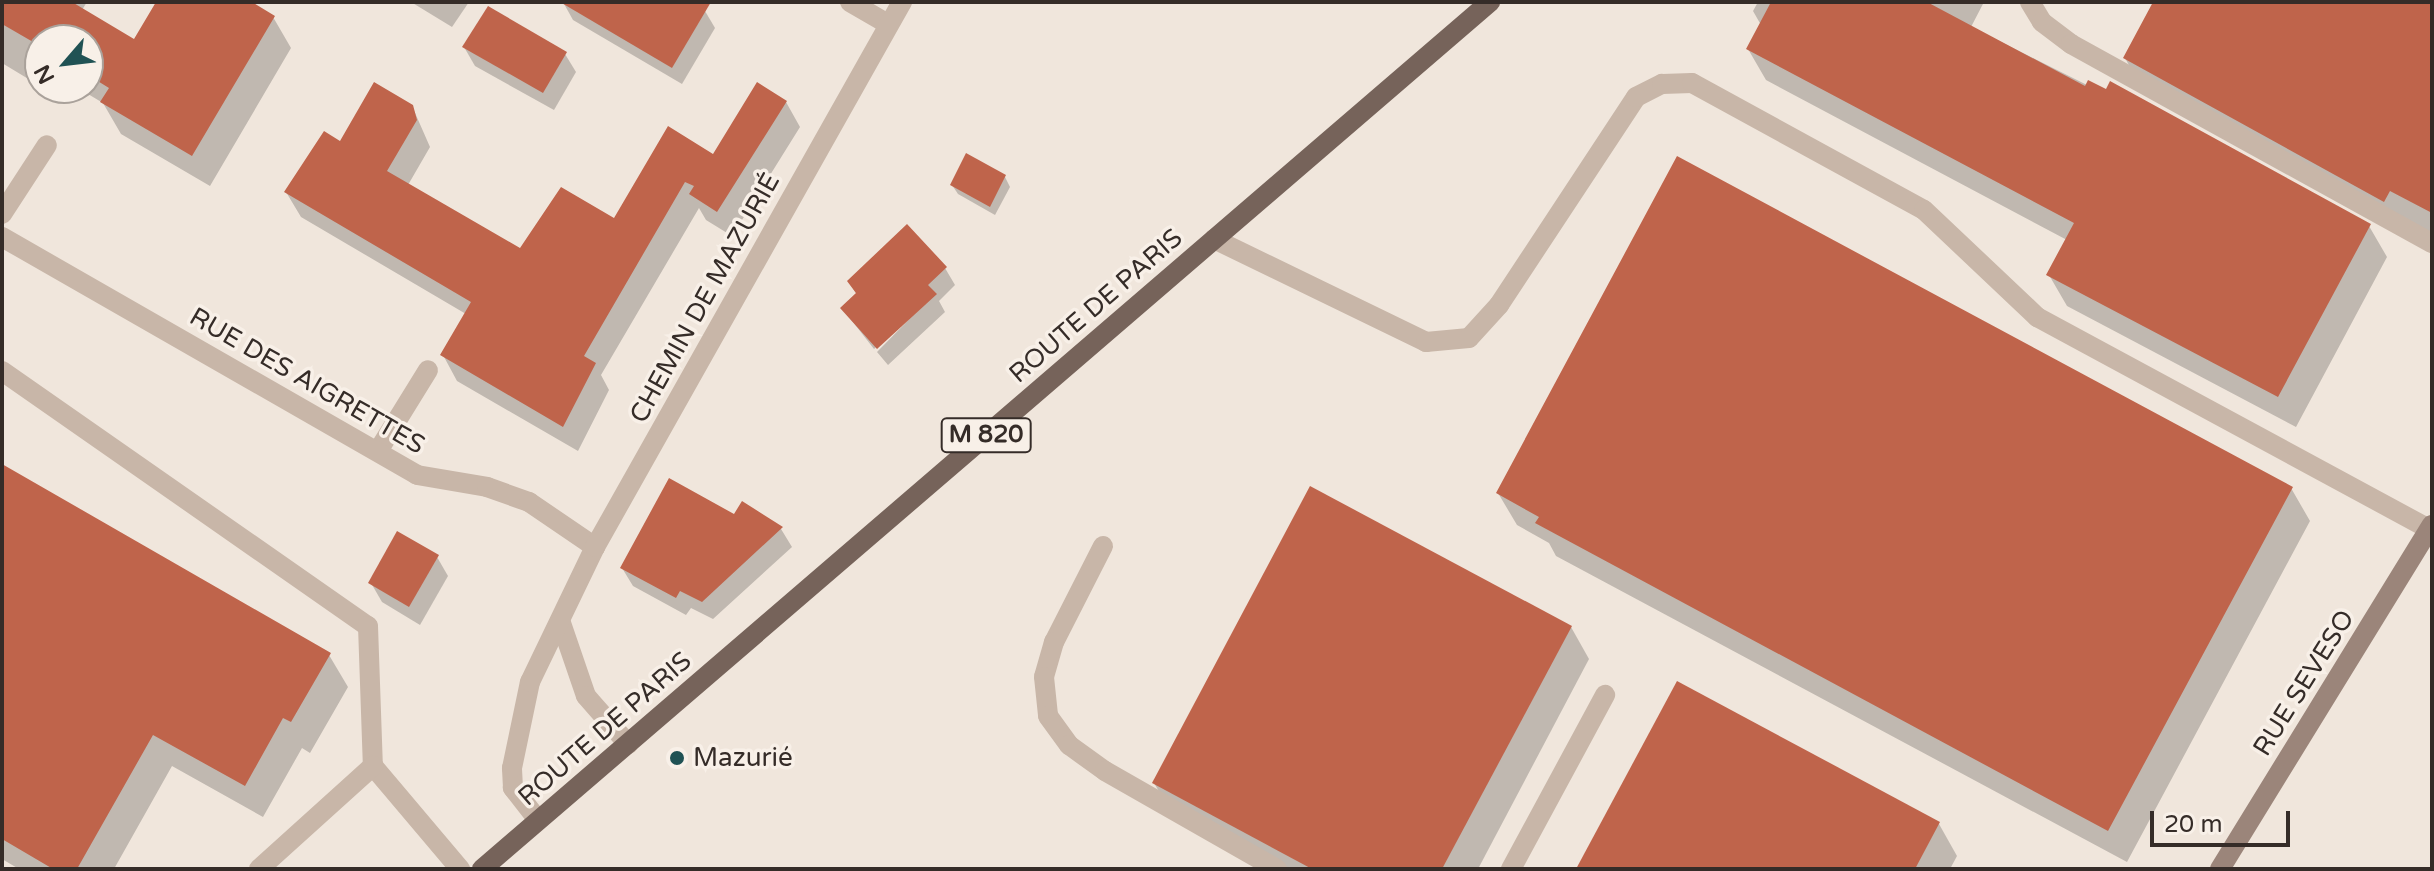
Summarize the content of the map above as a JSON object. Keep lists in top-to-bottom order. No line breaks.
{"streets":{"main road":["ROUTE DE PARIS","M 820"],"street":["CHEMIN DE MAZURIÉ","RUE DES AIGRETTES","RUE SEVESO"]},"crossings":[["CHEMIN DE MAZURIÉ","ROUTE DE PARIS"],["CHEMIN DE MAZURIÉ","RUE DES AIGRETTES"]],"places":["Mazurié"],"scale_bar":"20 m","north":"bottom left"}
